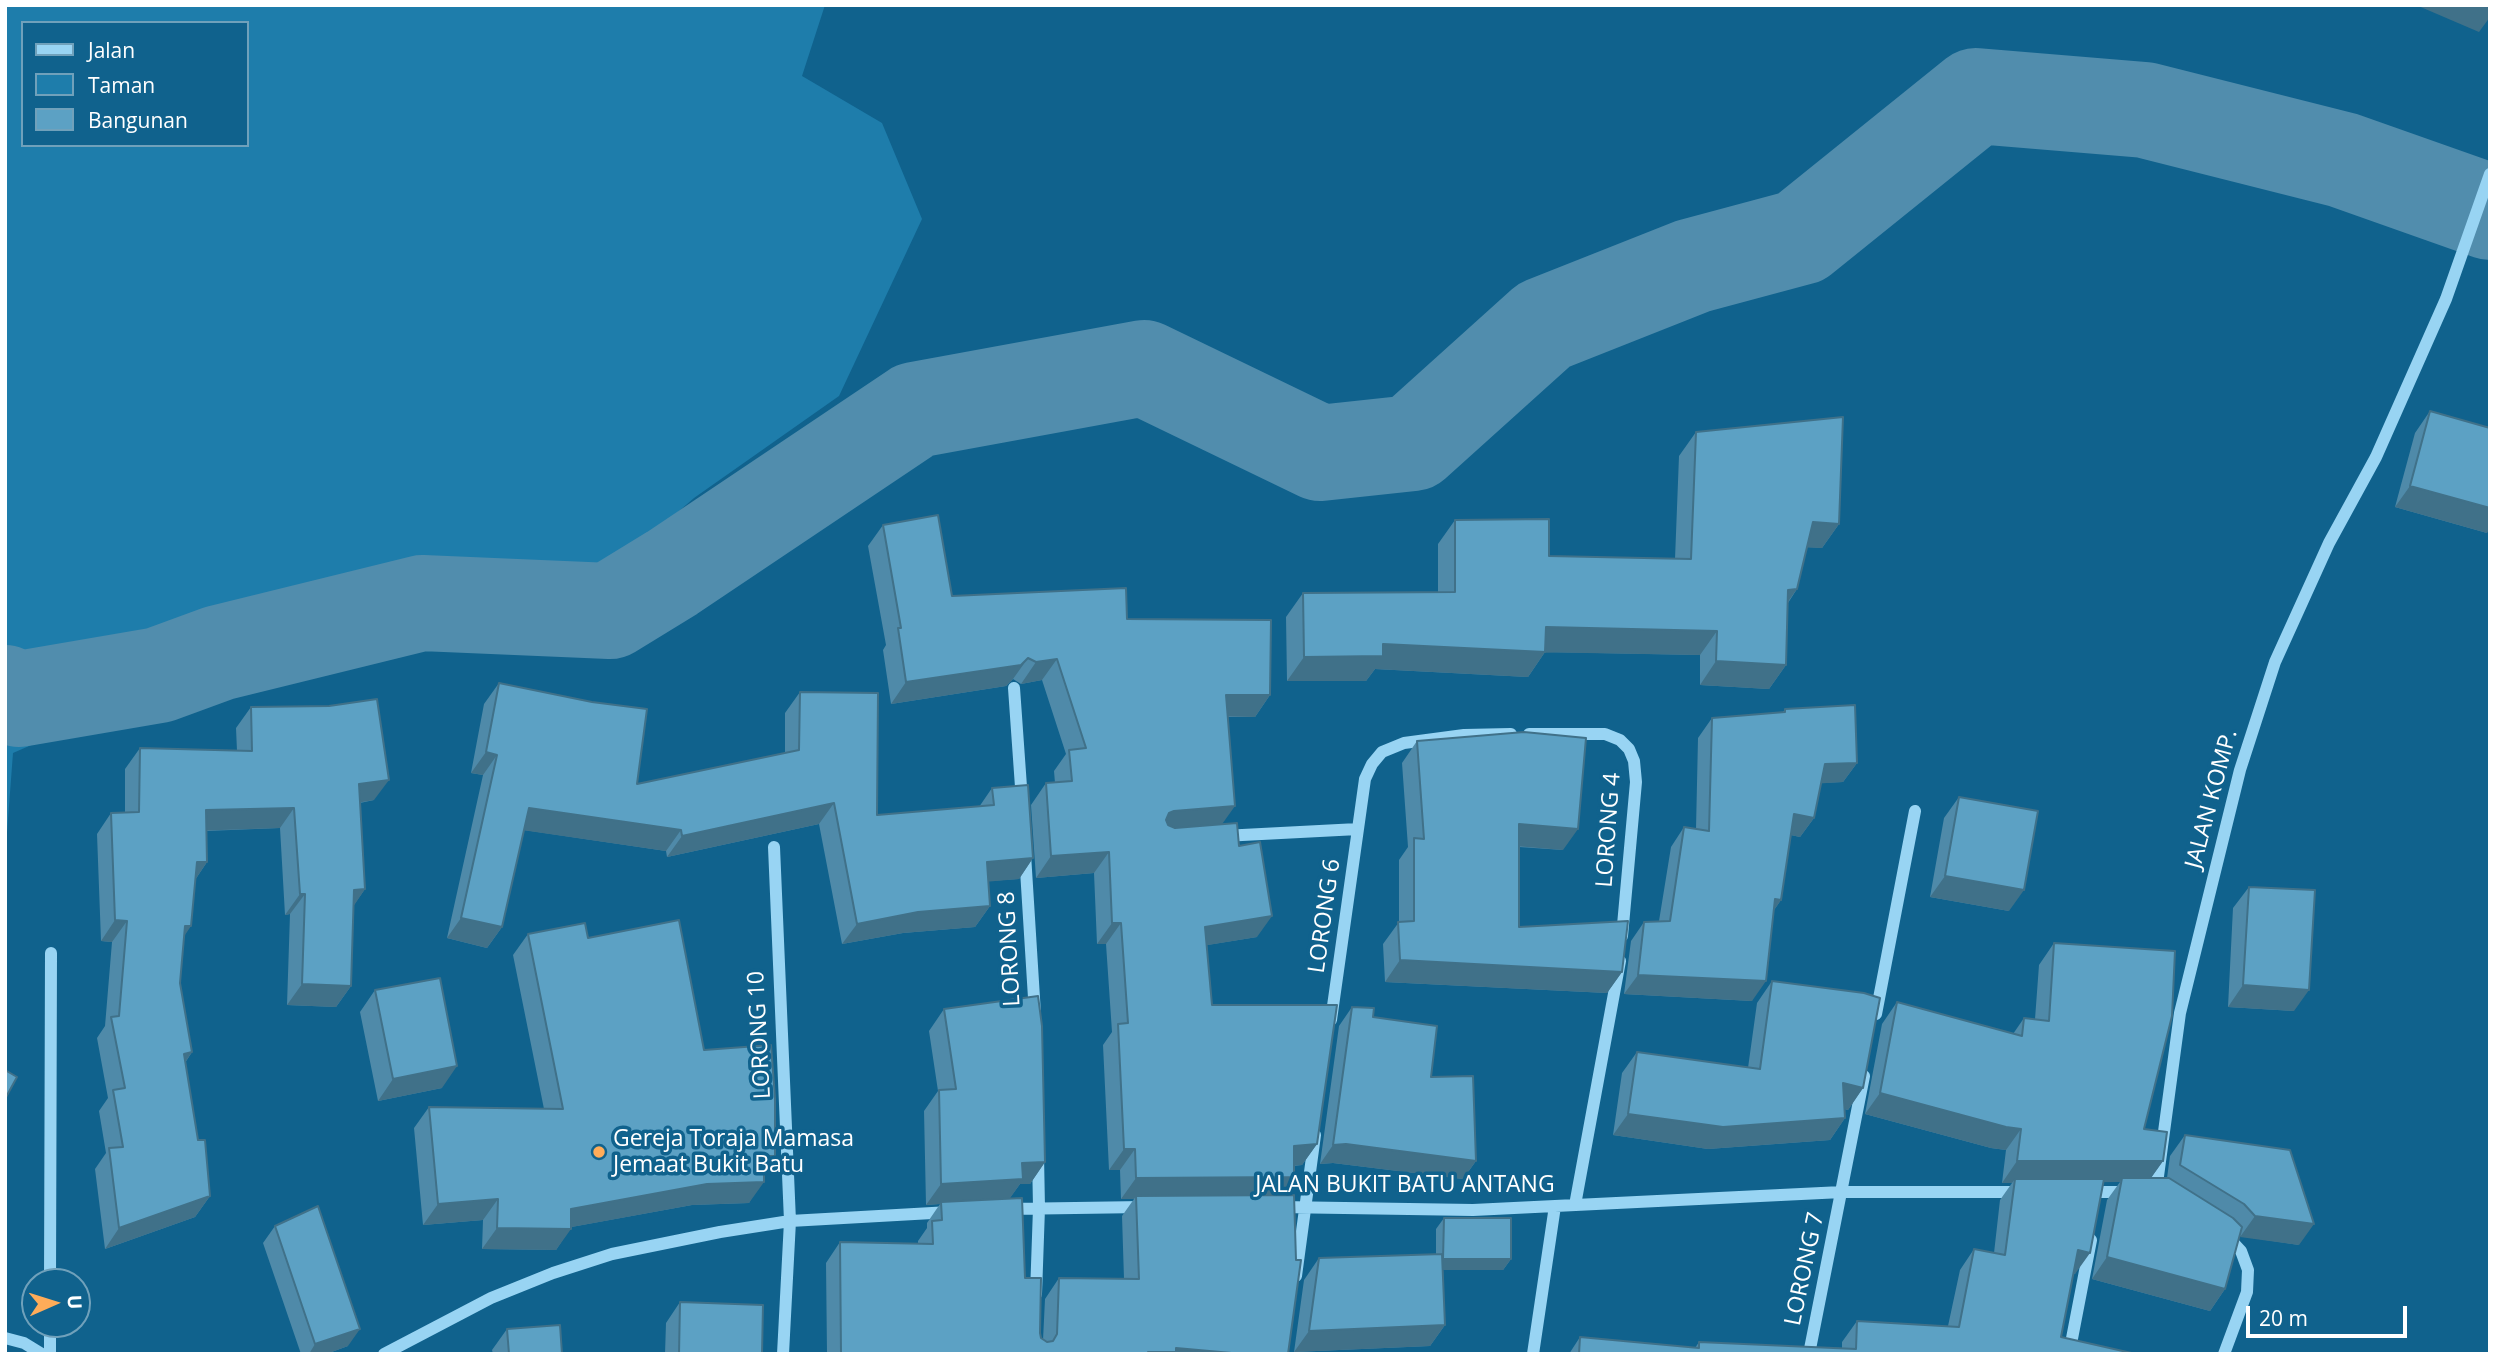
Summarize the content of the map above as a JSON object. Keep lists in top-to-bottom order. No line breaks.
{"streets":{"street":["JALAN KOMP.","LORONG 4","LORONG 6","LORONG 8","LORONG 10","JALAN BUKIT BATU ANTANG","LORONG 7"]},"crossings":[["LORONG 4","LORONG 6"],["LORONG 4","JALAN BUKIT BATU ANTANG"],["JALAN BUKIT BATU ANTANG","LORONG 7"]],"places":["Gereja Toraja Mamasa Jemaat Bukit Batu"],"legend":["Jalan","Taman","Bangunan"],"scale_bar":"20 m","north":"right"}
